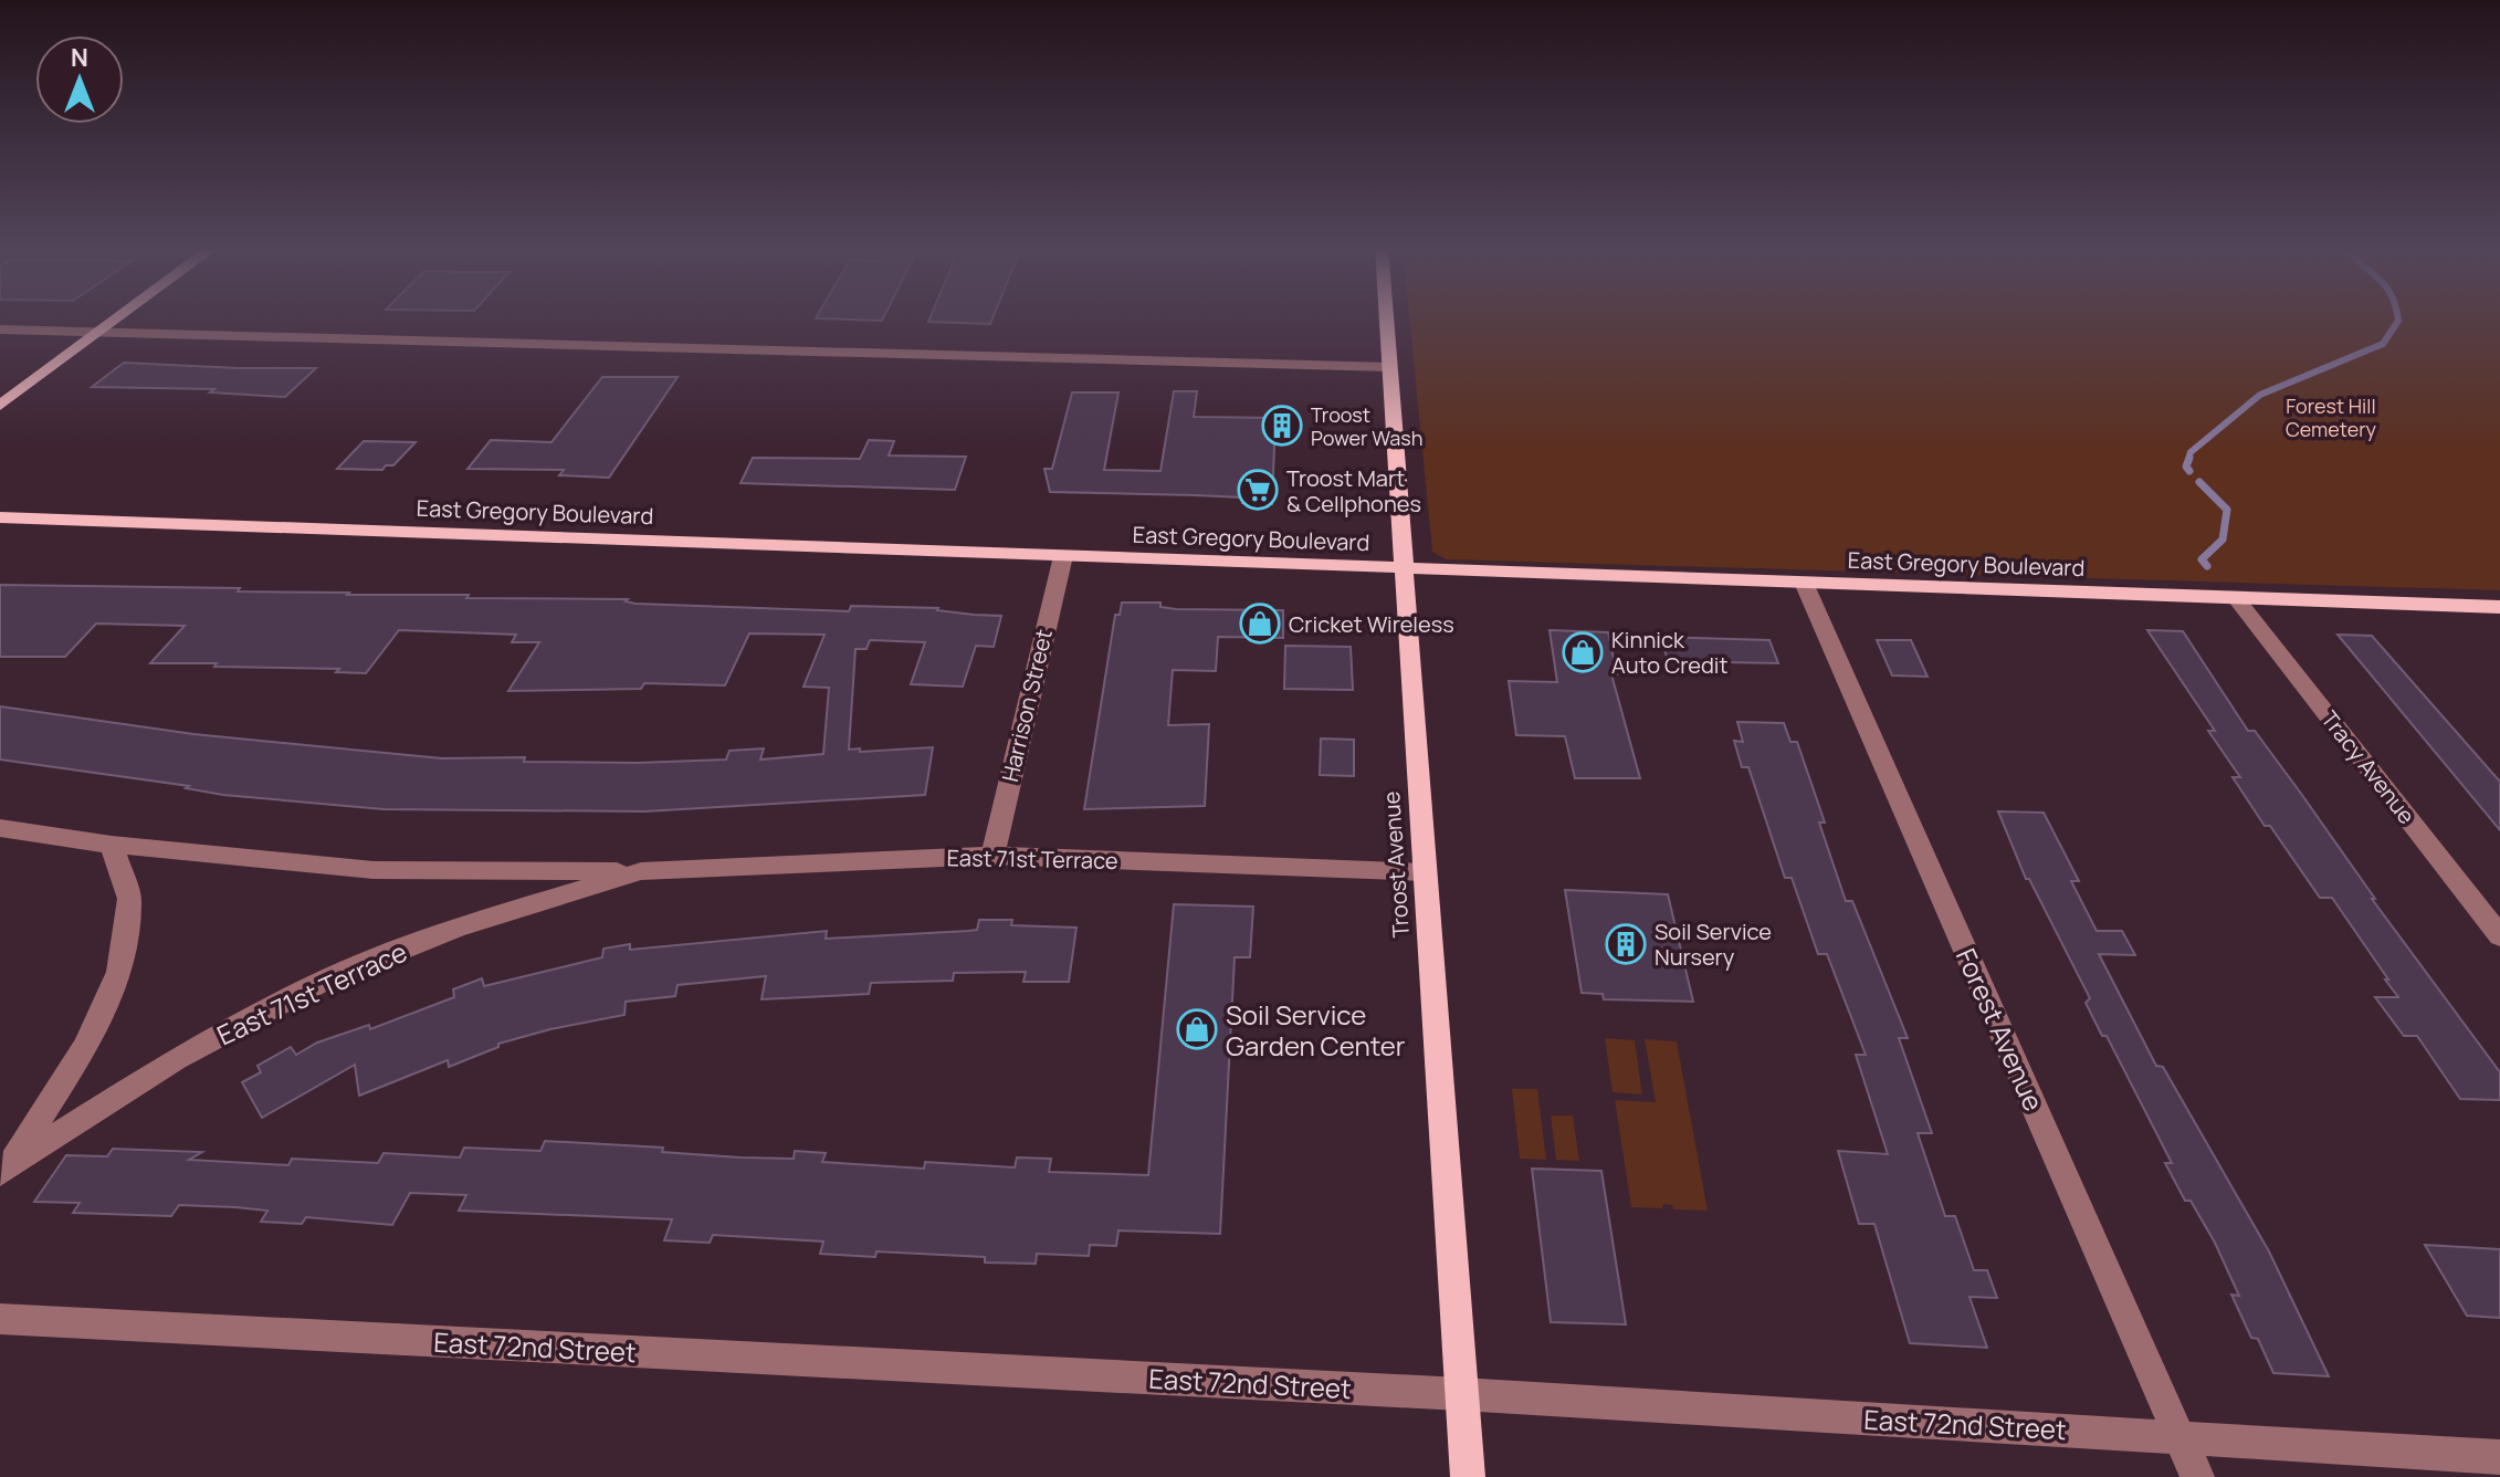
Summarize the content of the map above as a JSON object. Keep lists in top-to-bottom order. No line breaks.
{"streets":{"main road":["East Gregory Boulevard","Troost Avenue"],"street":["Harrison Street","Tracy Avenue","East 71st Terrace","Forest Avenue","East 72nd Street"]},"crossings":[["East Gregory Boulevard","Harrison Street"],["East Gregory Boulevard","Tracy Avenue"],["East Gregory Boulevard","Troost Avenue"],["East Gregory Boulevard","Forest Avenue"],["Harrison Street","East 71st Terrace"],["East 71st Terrace","Troost Avenue"],["Troost Avenue","East 72nd Street"],["Forest Avenue","East 72nd Street"]],"parks":["Forest Hill Cemetery"],"places":{"building":["Troost Power Wash","Soil Service Nursery"],"supermarket":["Troost Mart & Cellphones"],"shop":["Cricket Wireless","Kinnick Auto Credit","Soil Service Garden Center"]},"north":"top"}
